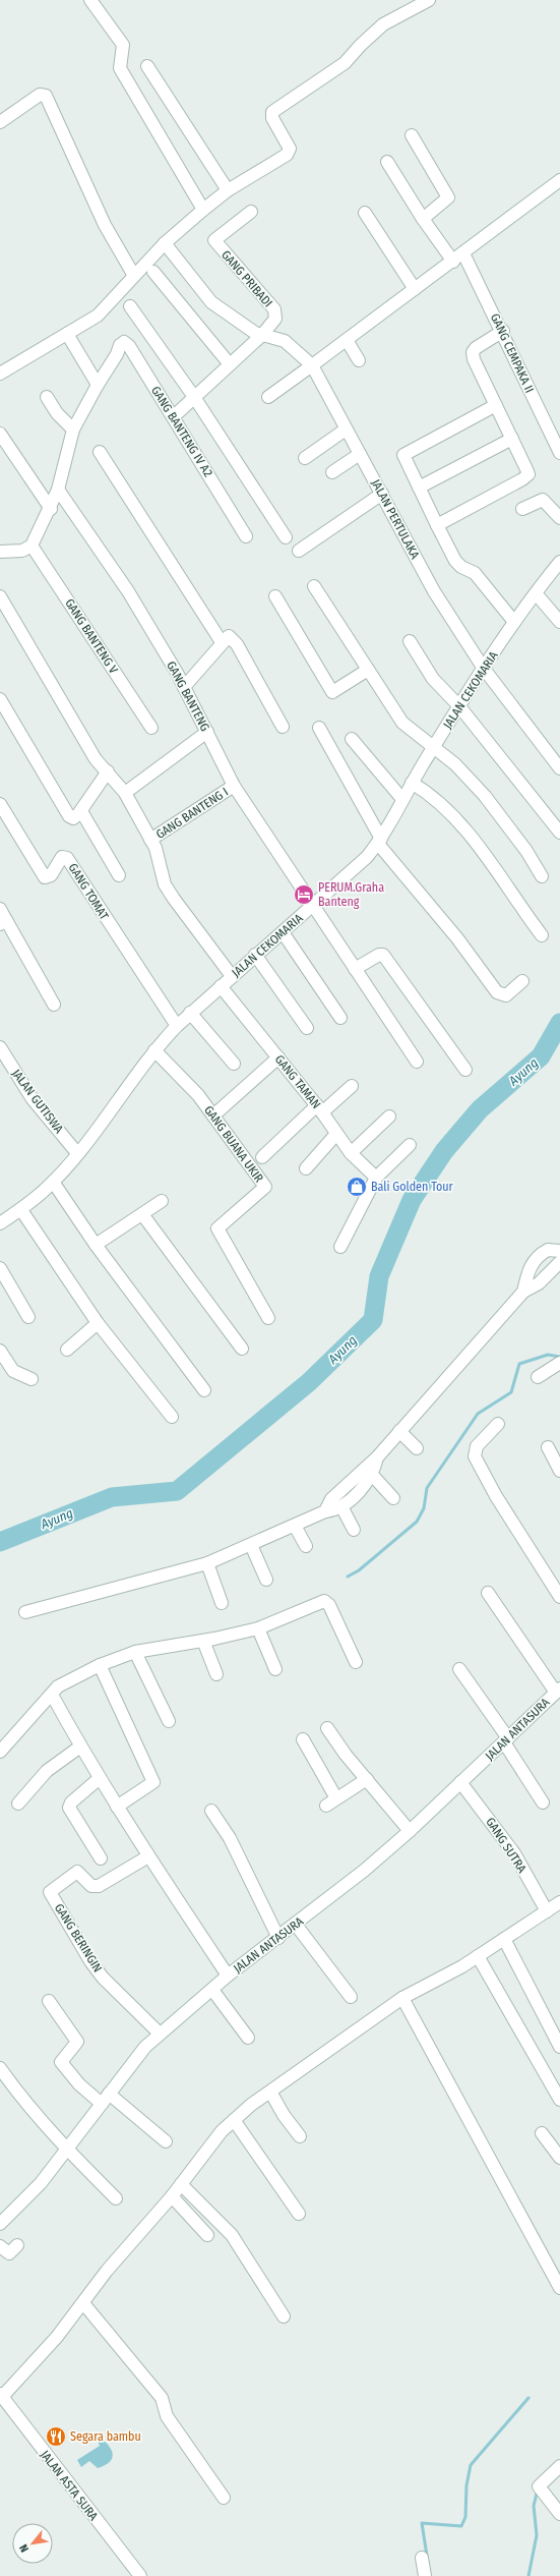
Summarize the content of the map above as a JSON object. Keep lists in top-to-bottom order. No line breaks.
{"streets":{"street":["GANG PRIBADI","GANG CEMPAKA II","GANG BANTENG IV A2","JALAN PERTULAKA","GANG BANTENG V","JALAN CEKOMARIA","GANG BANTENG","GANG BANTENG I","GANG TOMAT","GANG TAMAN","JALAN GUTISWA","GANG BUANA UKIR","JALAN ANTASURA","GANG SUTRA","GANG BERINGIN","JALAN ASTA SURA"]},"crossings":[["GANG PRIBADI","JALAN PERTULAKA"],["JALAN PERTULAKA","JALAN CEKOMARIA"],["JALAN CEKOMARIA","GANG BANTENG"],["JALAN CEKOMARIA","GANG TOMAT"],["JALAN CEKOMARIA","GANG TAMAN"],["JALAN CEKOMARIA","JALAN GUTISWA"],["JALAN CEKOMARIA","GANG BUANA UKIR"],["GANG BANTENG","GANG BANTENG I"],["JALAN ANTASURA","GANG SUTRA"],["JALAN ANTASURA","GANG BERINGIN"]],"water":["Ayung"],"places":{"hotel":["PERUM.Graha Banteng"],"shop":["Bali Golden Tour"],"restaurant":["Segara bambu"]},"north":"bottom left"}
